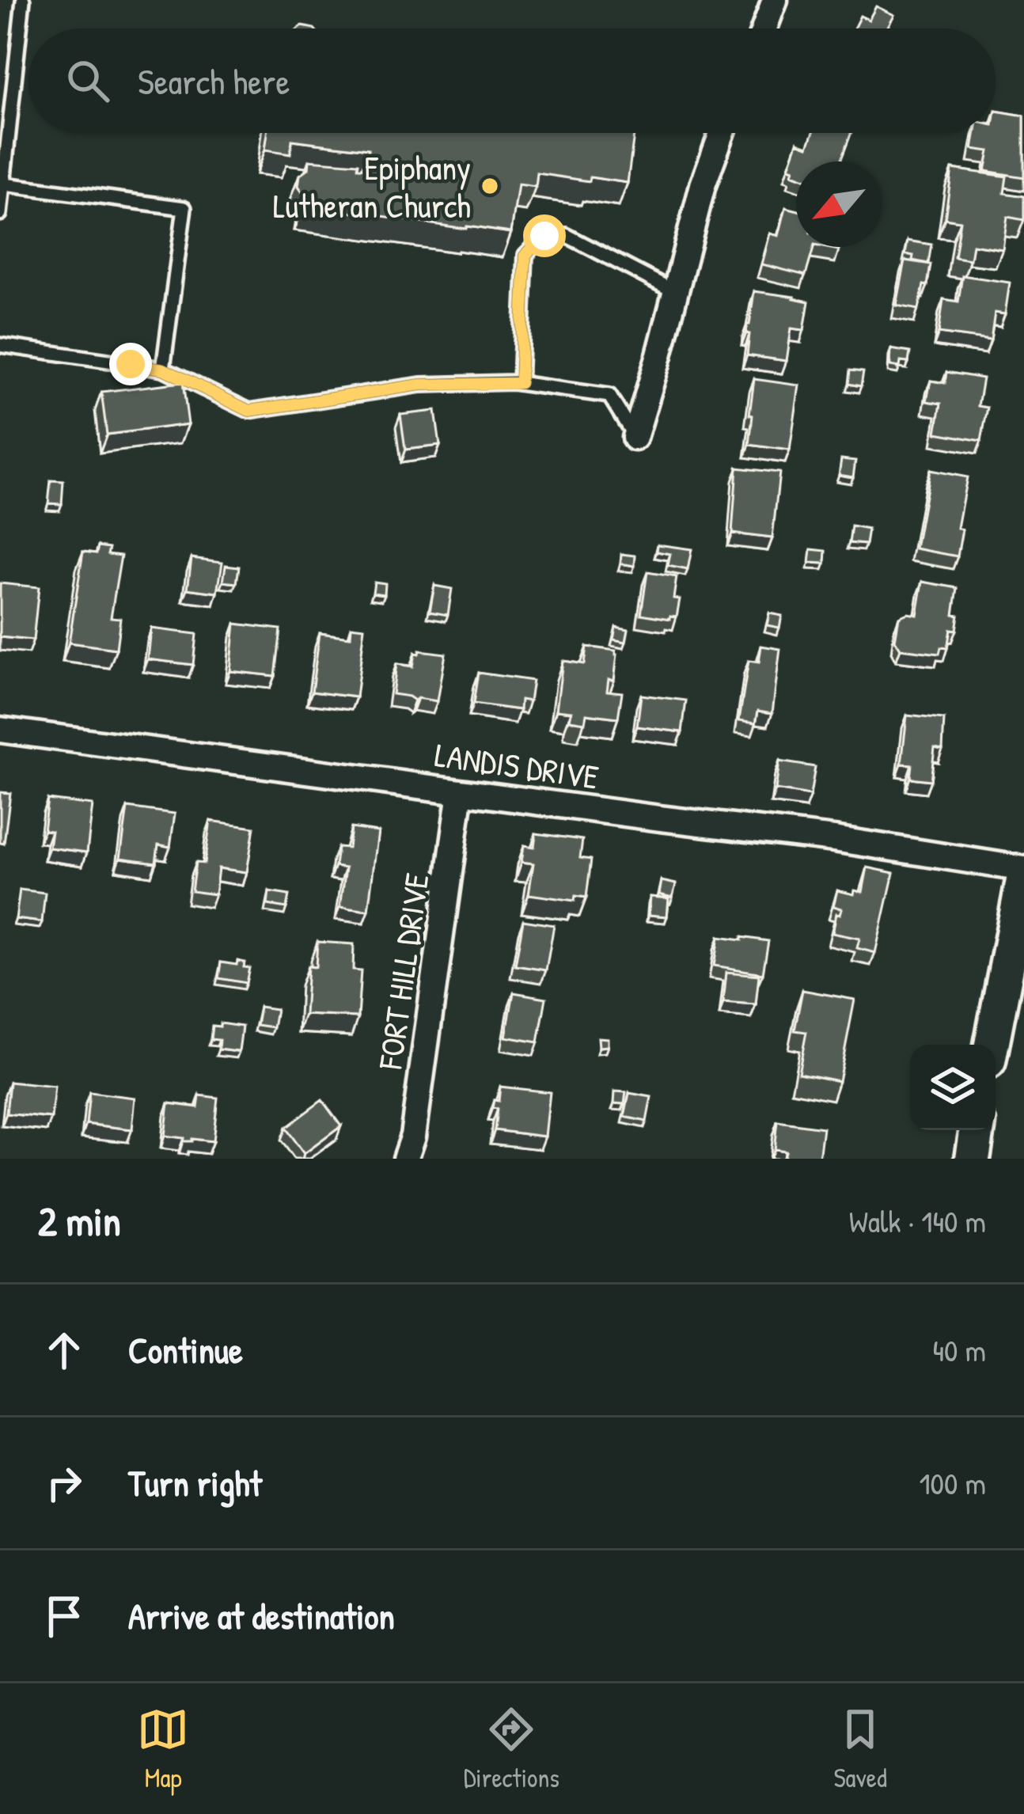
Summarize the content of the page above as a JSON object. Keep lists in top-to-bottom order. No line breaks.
{"streets":{"street":["LANDIS DRIVE","FORT HILL DRIVE"]},"crossings":[["LANDIS DRIVE","FORT HILL DRIVE"]],"places":["Epiphany Lutheran Church"],"north":"bottom left","page":{"search":"Search here","heading":["2 min","Walk · 140 m"],"list":[["Continue","40 m"],["Turn right","100 m"],"Arrive at destination"],"nav":["Map","Directions","Saved"]}}
